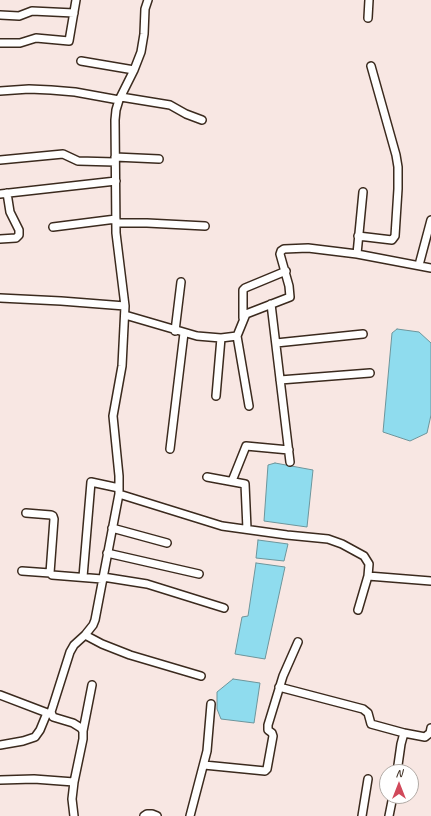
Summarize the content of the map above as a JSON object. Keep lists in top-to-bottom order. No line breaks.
{"north":"top"}
